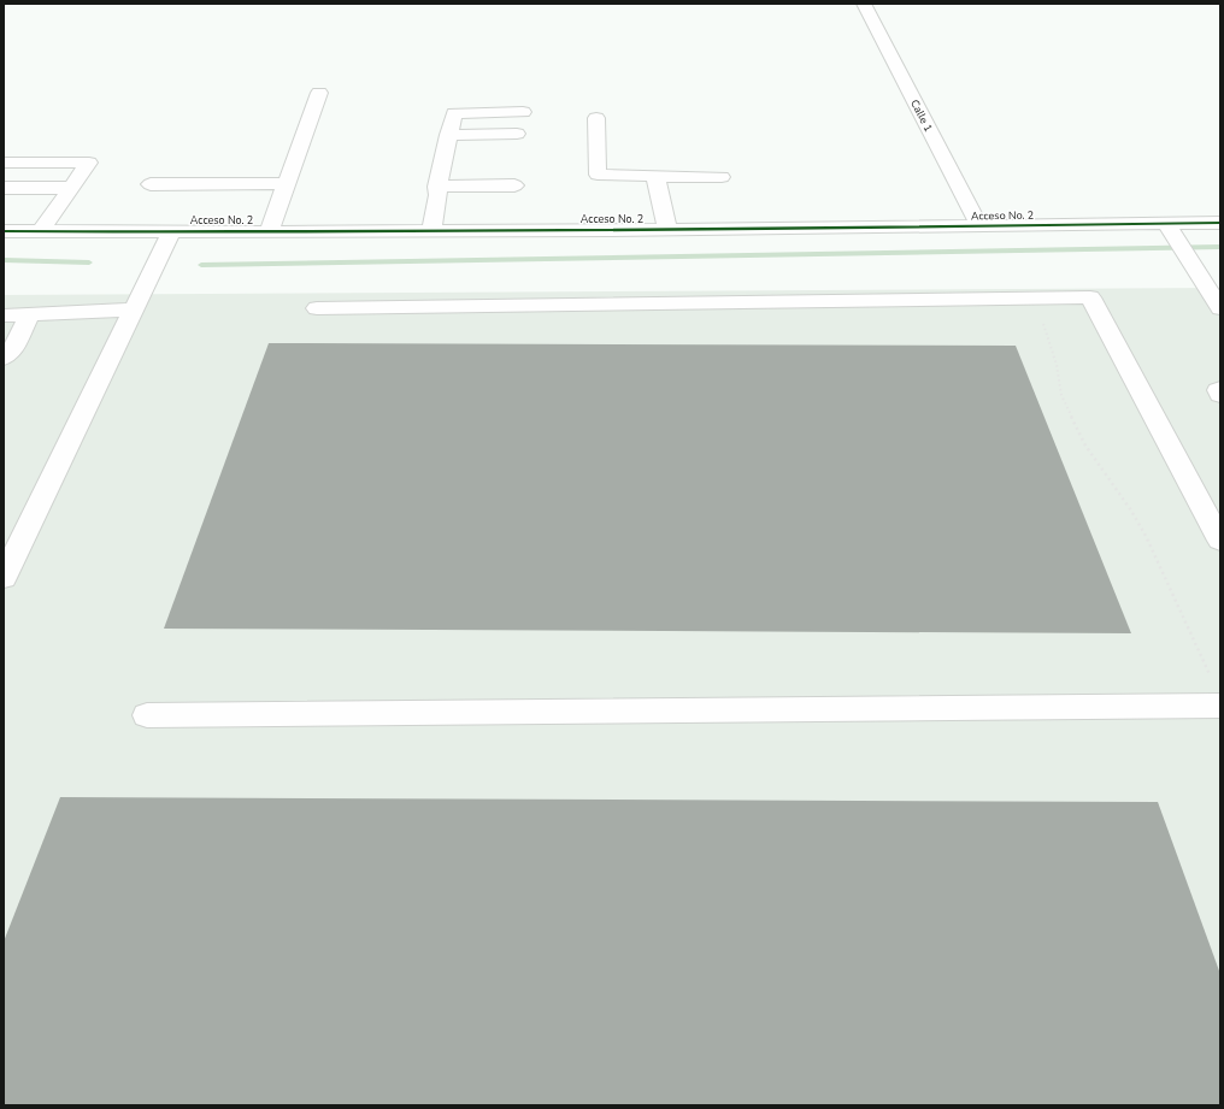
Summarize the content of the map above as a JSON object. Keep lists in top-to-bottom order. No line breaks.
{"streets":{"street":["Calle 1","Acceso No. 2"]},"crossings":[["Calle 1","Acceso No. 2"]]}
